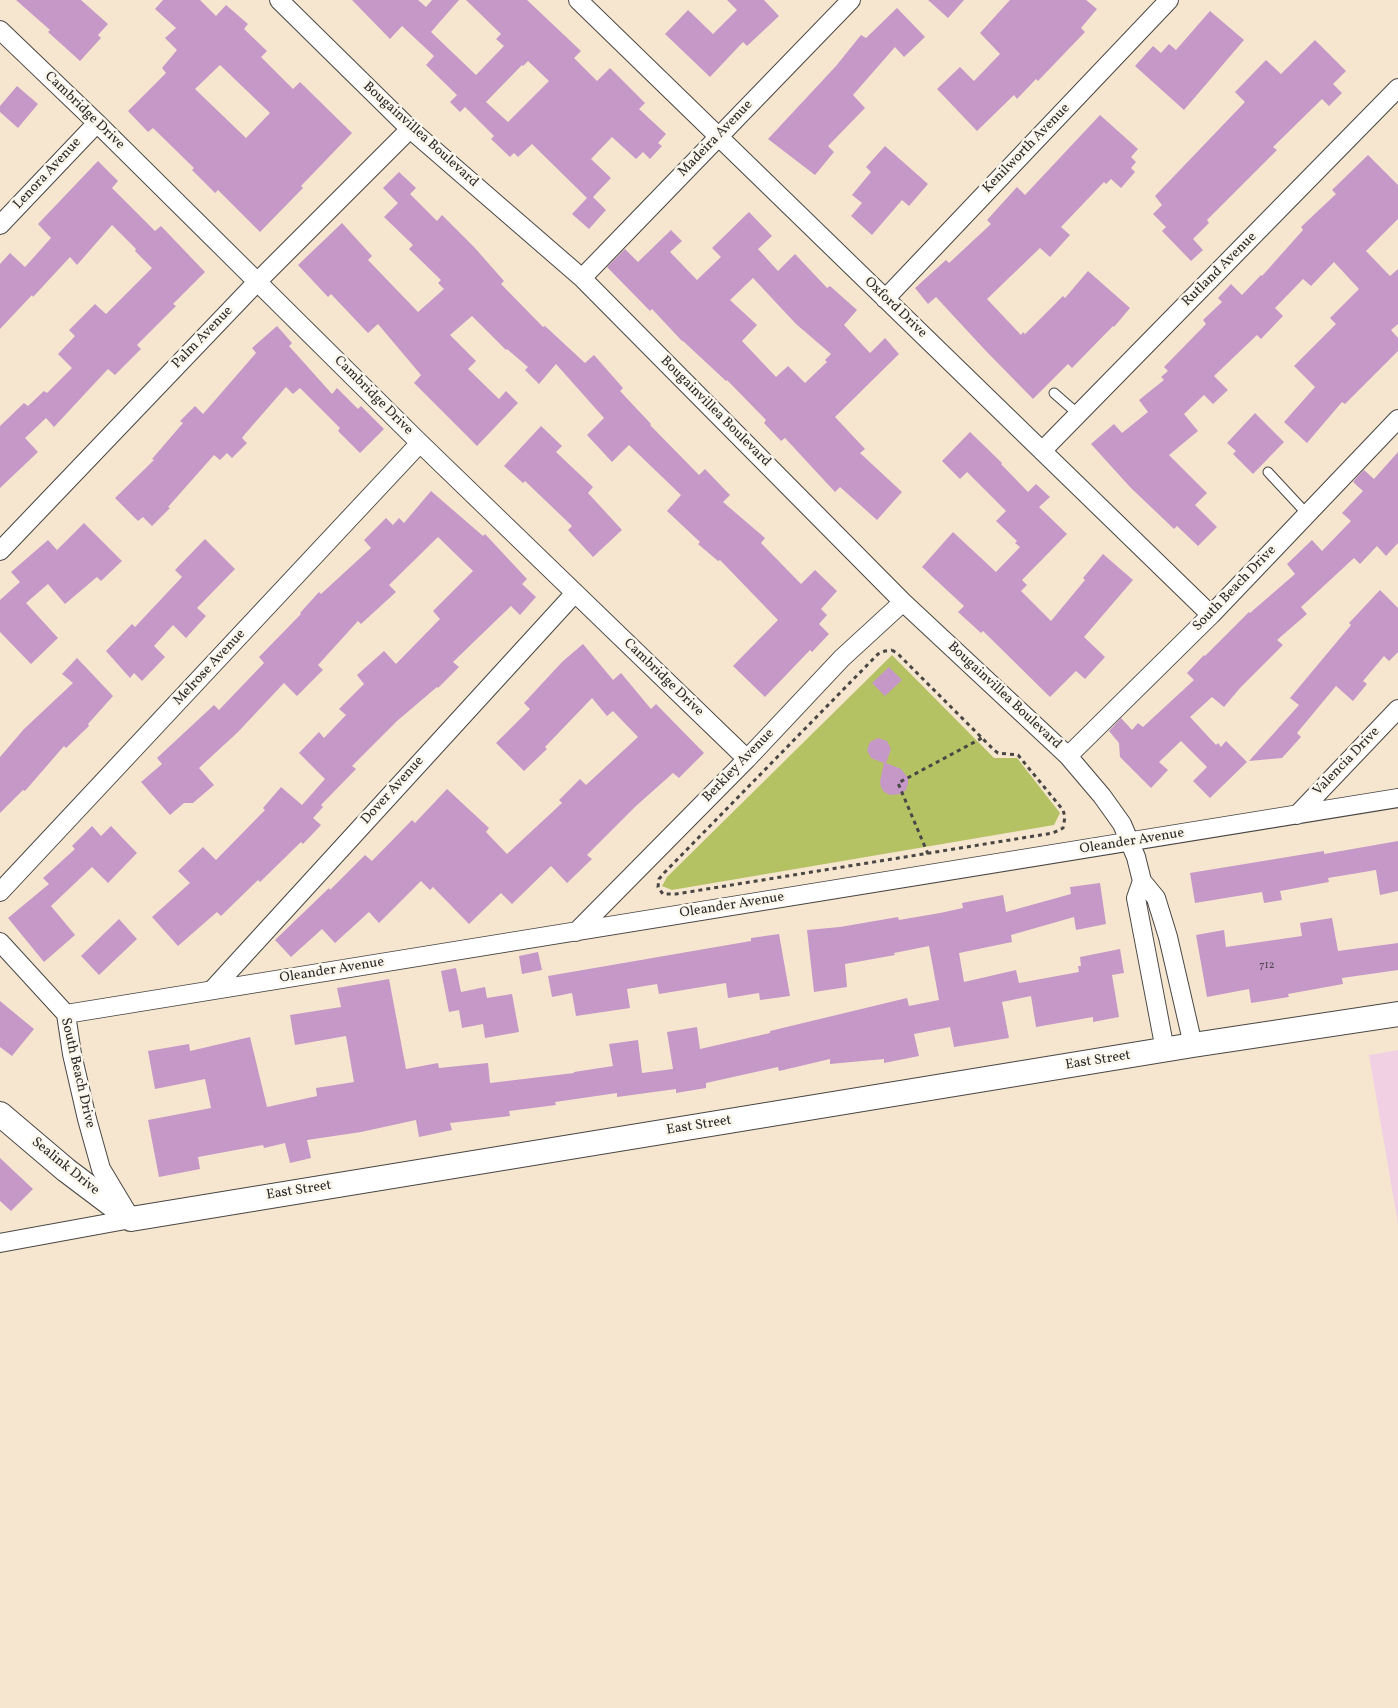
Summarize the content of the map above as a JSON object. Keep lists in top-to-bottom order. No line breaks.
{"streets":{"main road":["East Street","Sealink Drive"],"street":["Cambridge Drive","Bougainvillea Boulevard","Madeira Avenue","Kenilworth Avenue","Lenora Avenue","Rutland Avenue","Oxford Drive","Palm Avenue","South Beach Drive","Melrose Avenue","Valencia Drive","Berkley Avenue","Dover Avenue","Oleander Avenue"]},"crossings":[["Cambridge Drive","Lenora Avenue"],["Cambridge Drive","Palm Avenue"],["Cambridge Drive","Melrose Avenue"],["Cambridge Drive","Berkley Avenue"],["Cambridge Drive","Dover Avenue"],["Bougainvillea Boulevard","Madeira Avenue"],["Bougainvillea Boulevard","Palm Avenue"],["Bougainvillea Boulevard","South Beach Drive"],["Bougainvillea Boulevard","Berkley Avenue"],["Bougainvillea Boulevard","Oleander Avenue"],["Madeira Avenue","Oxford Drive"],["Kenilworth Avenue","Oxford Drive"],["Rutland Avenue","Oxford Drive"],["Oxford Drive","South Beach Drive"],["South Beach Drive","Oleander Avenue"],["South Beach Drive","East Street"],["South Beach Drive","Sealink Drive"],["Valencia Drive","Oleander Avenue"],["Berkley Avenue","Oleander Avenue"],["Dover Avenue","Oleander Avenue"],["East Street","Sealink Drive"]],"house_numbers":["712"]}
